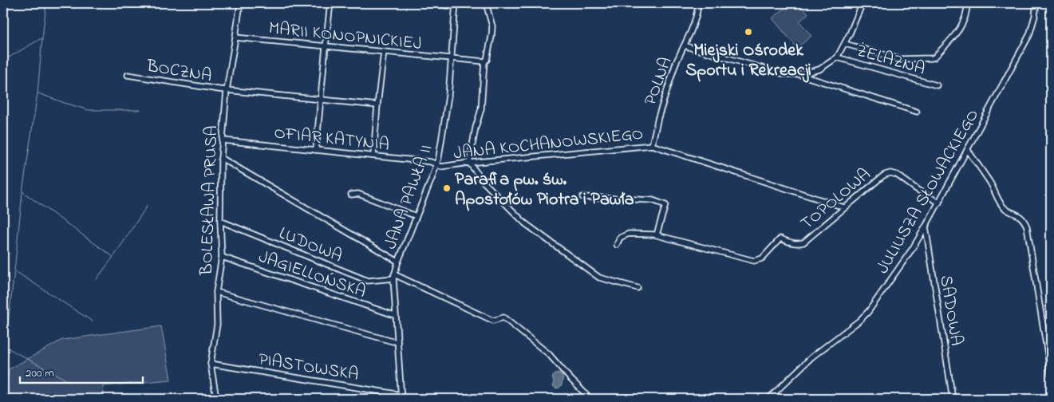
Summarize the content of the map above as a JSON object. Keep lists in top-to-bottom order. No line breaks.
{"streets":{"street":["MARII KONOPNICKIEJ","ŻELAZNA","BOCZNA","POLNA","OFIAR KATYNIA","JANA KOCHANOWSKIEGO","JULIUSZA SŁOWACKIEGO","JANA PAWŁA II","TOPOLOWA","BOLESŁAWA PRUSA","LUDOWA","JAGIELLOŃSKA","SADOWA","PIASTOWSKA"]},"crossings":[["MARII KONOPNICKIEJ","JANA PAWŁA II"],["MARII KONOPNICKIEJ","BOLESŁAWA PRUSA"],["BOCZNA","BOLESŁAWA PRUSA"],["POLNA","JANA KOCHANOWSKIEGO"],["OFIAR KATYNIA","JANA KOCHANOWSKIEGO"],["OFIAR KATYNIA","JANA PAWŁA II"],["OFIAR KATYNIA","BOLESŁAWA PRUSA"],["JANA KOCHANOWSKIEGO","JANA PAWŁA II"],["JANA KOCHANOWSKIEGO","TOPOLOWA"],["JULIUSZA SŁOWACKIEGO","TOPOLOWA"],["JULIUSZA SŁOWACKIEGO","SADOWA"],["JANA PAWŁA II","LUDOWA"],["JANA PAWŁA II","JAGIELLOŃSKA"],["JANA PAWŁA II","PIASTOWSKA"],["BOLESŁAWA PRUSA","LUDOWA"],["BOLESŁAWA PRUSA","JAGIELLOŃSKA"],["BOLESŁAWA PRUSA","PIASTOWSKA"]],"places":["Miejski Ośrodek Sportu i Rekreacji","Parafia pw. św. Apostołów Piotra i Pawła"],"scale_bar":"200 m"}
